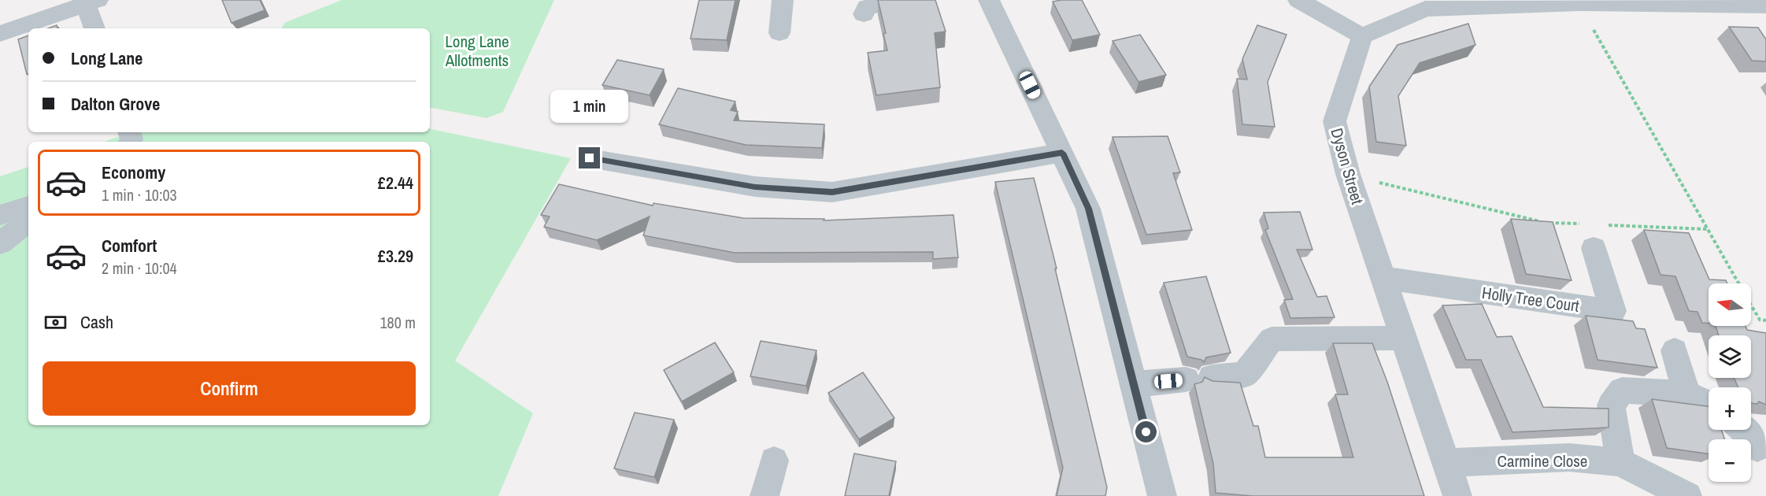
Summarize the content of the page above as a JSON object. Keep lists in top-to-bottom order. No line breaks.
{"streets":{"street":["Dyson Street","Holly Tree Court","Carmine Close"]},"crossings":[["Dyson Street","Holly Tree Court"],["Dyson Street","Carmine Close"]],"parks":["Long Lane Allotments"],"north":"left","page":{"banner":["Long Lane","Dalton Grove"],"bubble":"1 min","list":[{"name":"Economy","note":"1 min · 10:03","value":"£2.44"},{"name":"Comfort","note":"2 min · 10:04","value":"£3.29"}],"map_buttons":["+","−"],"pay":["Cash","180 m"],"buttons":"Confirm"}}
